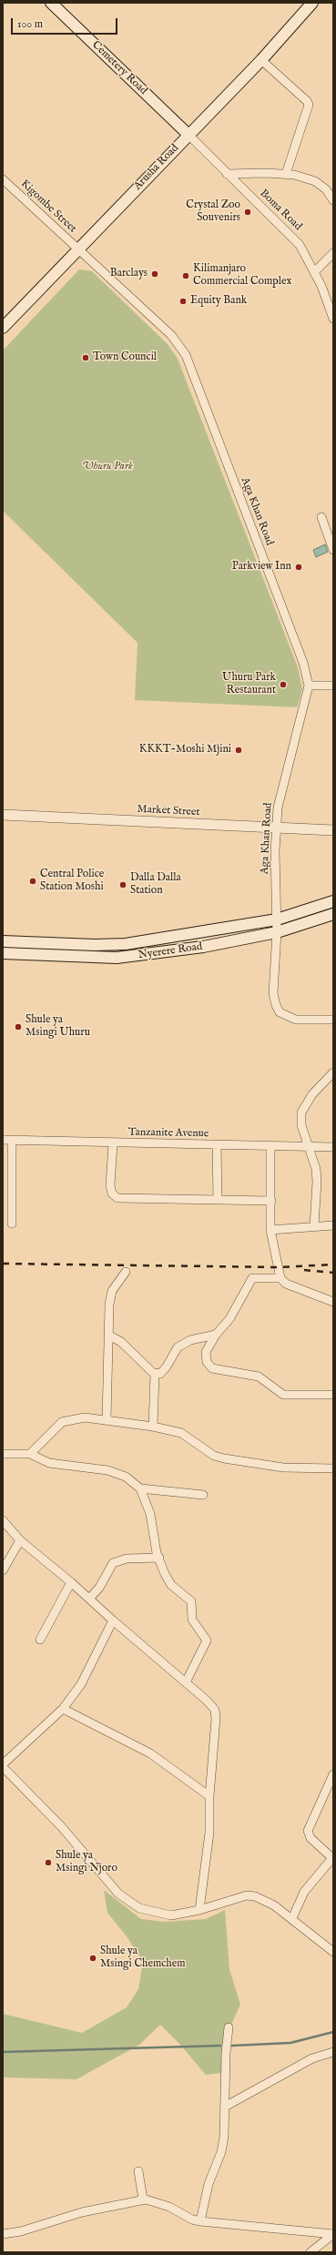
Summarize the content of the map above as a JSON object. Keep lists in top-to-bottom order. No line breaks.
{"streets":{"main road":["Cemetery Road","Arusha Road","Nyerere Road"],"street":["Kigombe Street","Boma Road","Aga Khan Road","Market Street","Tanzanite Avenue"]},"crossings":[["Cemetery Road","Arusha Road"],["Cemetery Road","Boma Road"],["Arusha Road","Kigombe Street"],["Arusha Road","Boma Road"],["Arusha Road","Aga Khan Road"],["Kigombe Street","Aga Khan Road"],["Aga Khan Road","Market Street"],["Aga Khan Road","Nyerere Road"]],"parks":["Uhuru Park"],"places":["Crystal Zoo Souvenirs","Barclays","Kilimanjaro Commercial Complex","Equity Bank","Town Council","Parkview Inn","Uhuru Park Restaurant","KKKT-Moshi Mjini","Central Police Station Moshi","Dalla Dalla Station","Shule ya Msingi Uhuru","Shule ya Msingi Njoro","Shule ya Msingi Chemchem"],"scale_bar":"100 m"}
